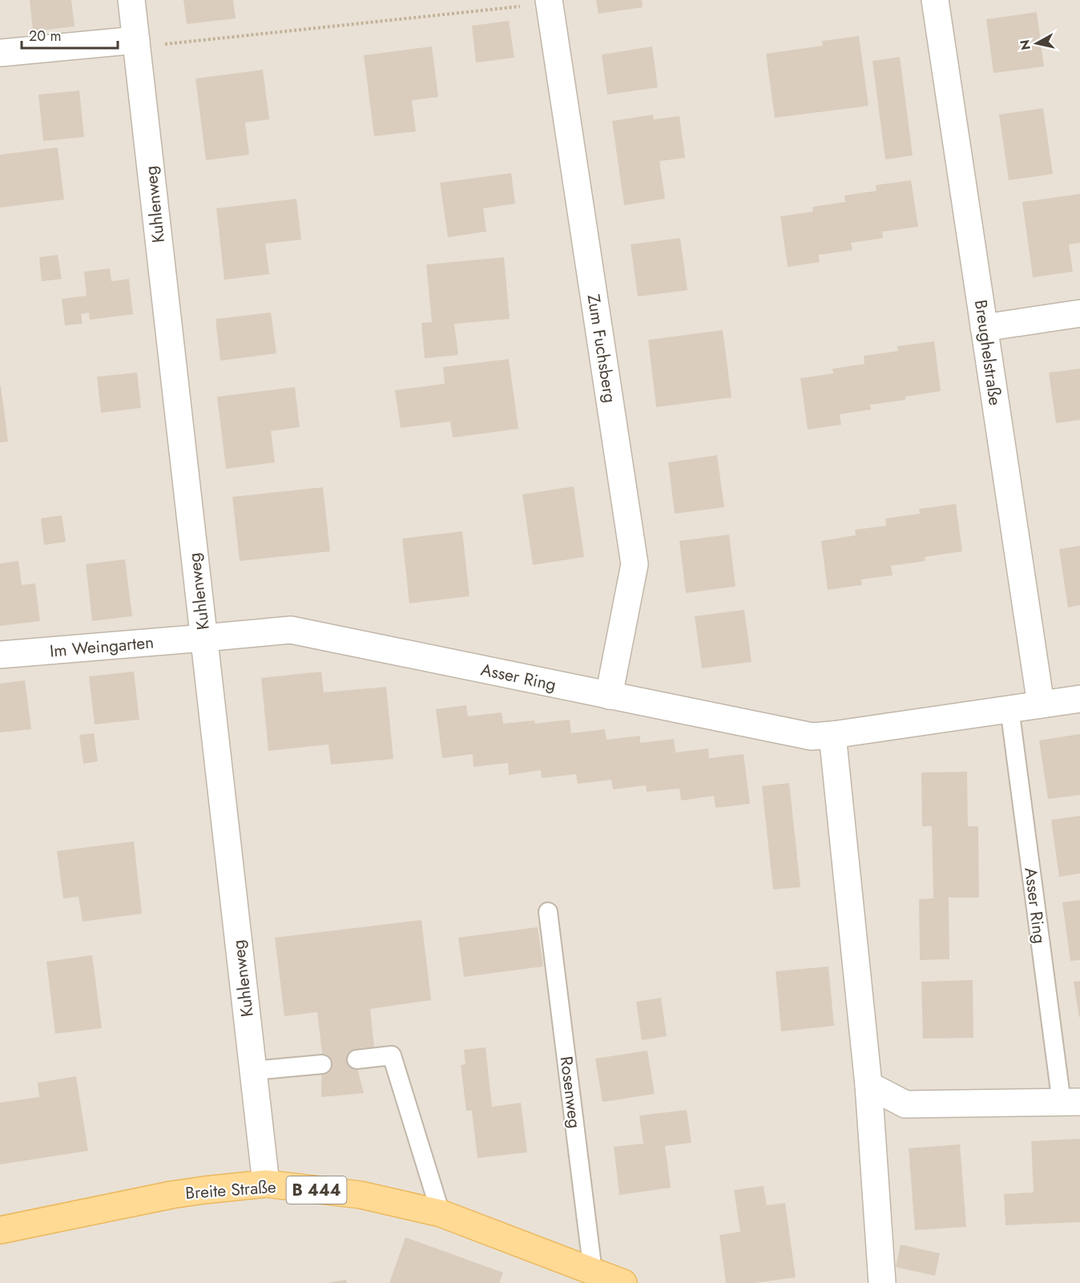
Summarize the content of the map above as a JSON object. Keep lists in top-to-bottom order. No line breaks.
{"streets":{"main road":["Breite Straße","B 444"],"street":["Kuhlenweg","Zum Fuchsberg","Breughelstraße","Im Weingarten","Asser Ring"],"lane":["Rosenweg"]},"crossings":[["Kuhlenweg","Im Weingarten"],["Kuhlenweg","Asser Ring"],["Kuhlenweg","Breite Straße"],["Zum Fuchsberg","Asser Ring"],["Breughelstraße","Asser Ring"],["Im Weingarten","Asser Ring"],["Rosenweg","Breite Straße"]],"scale_bar":"20 m","north":"left"}
